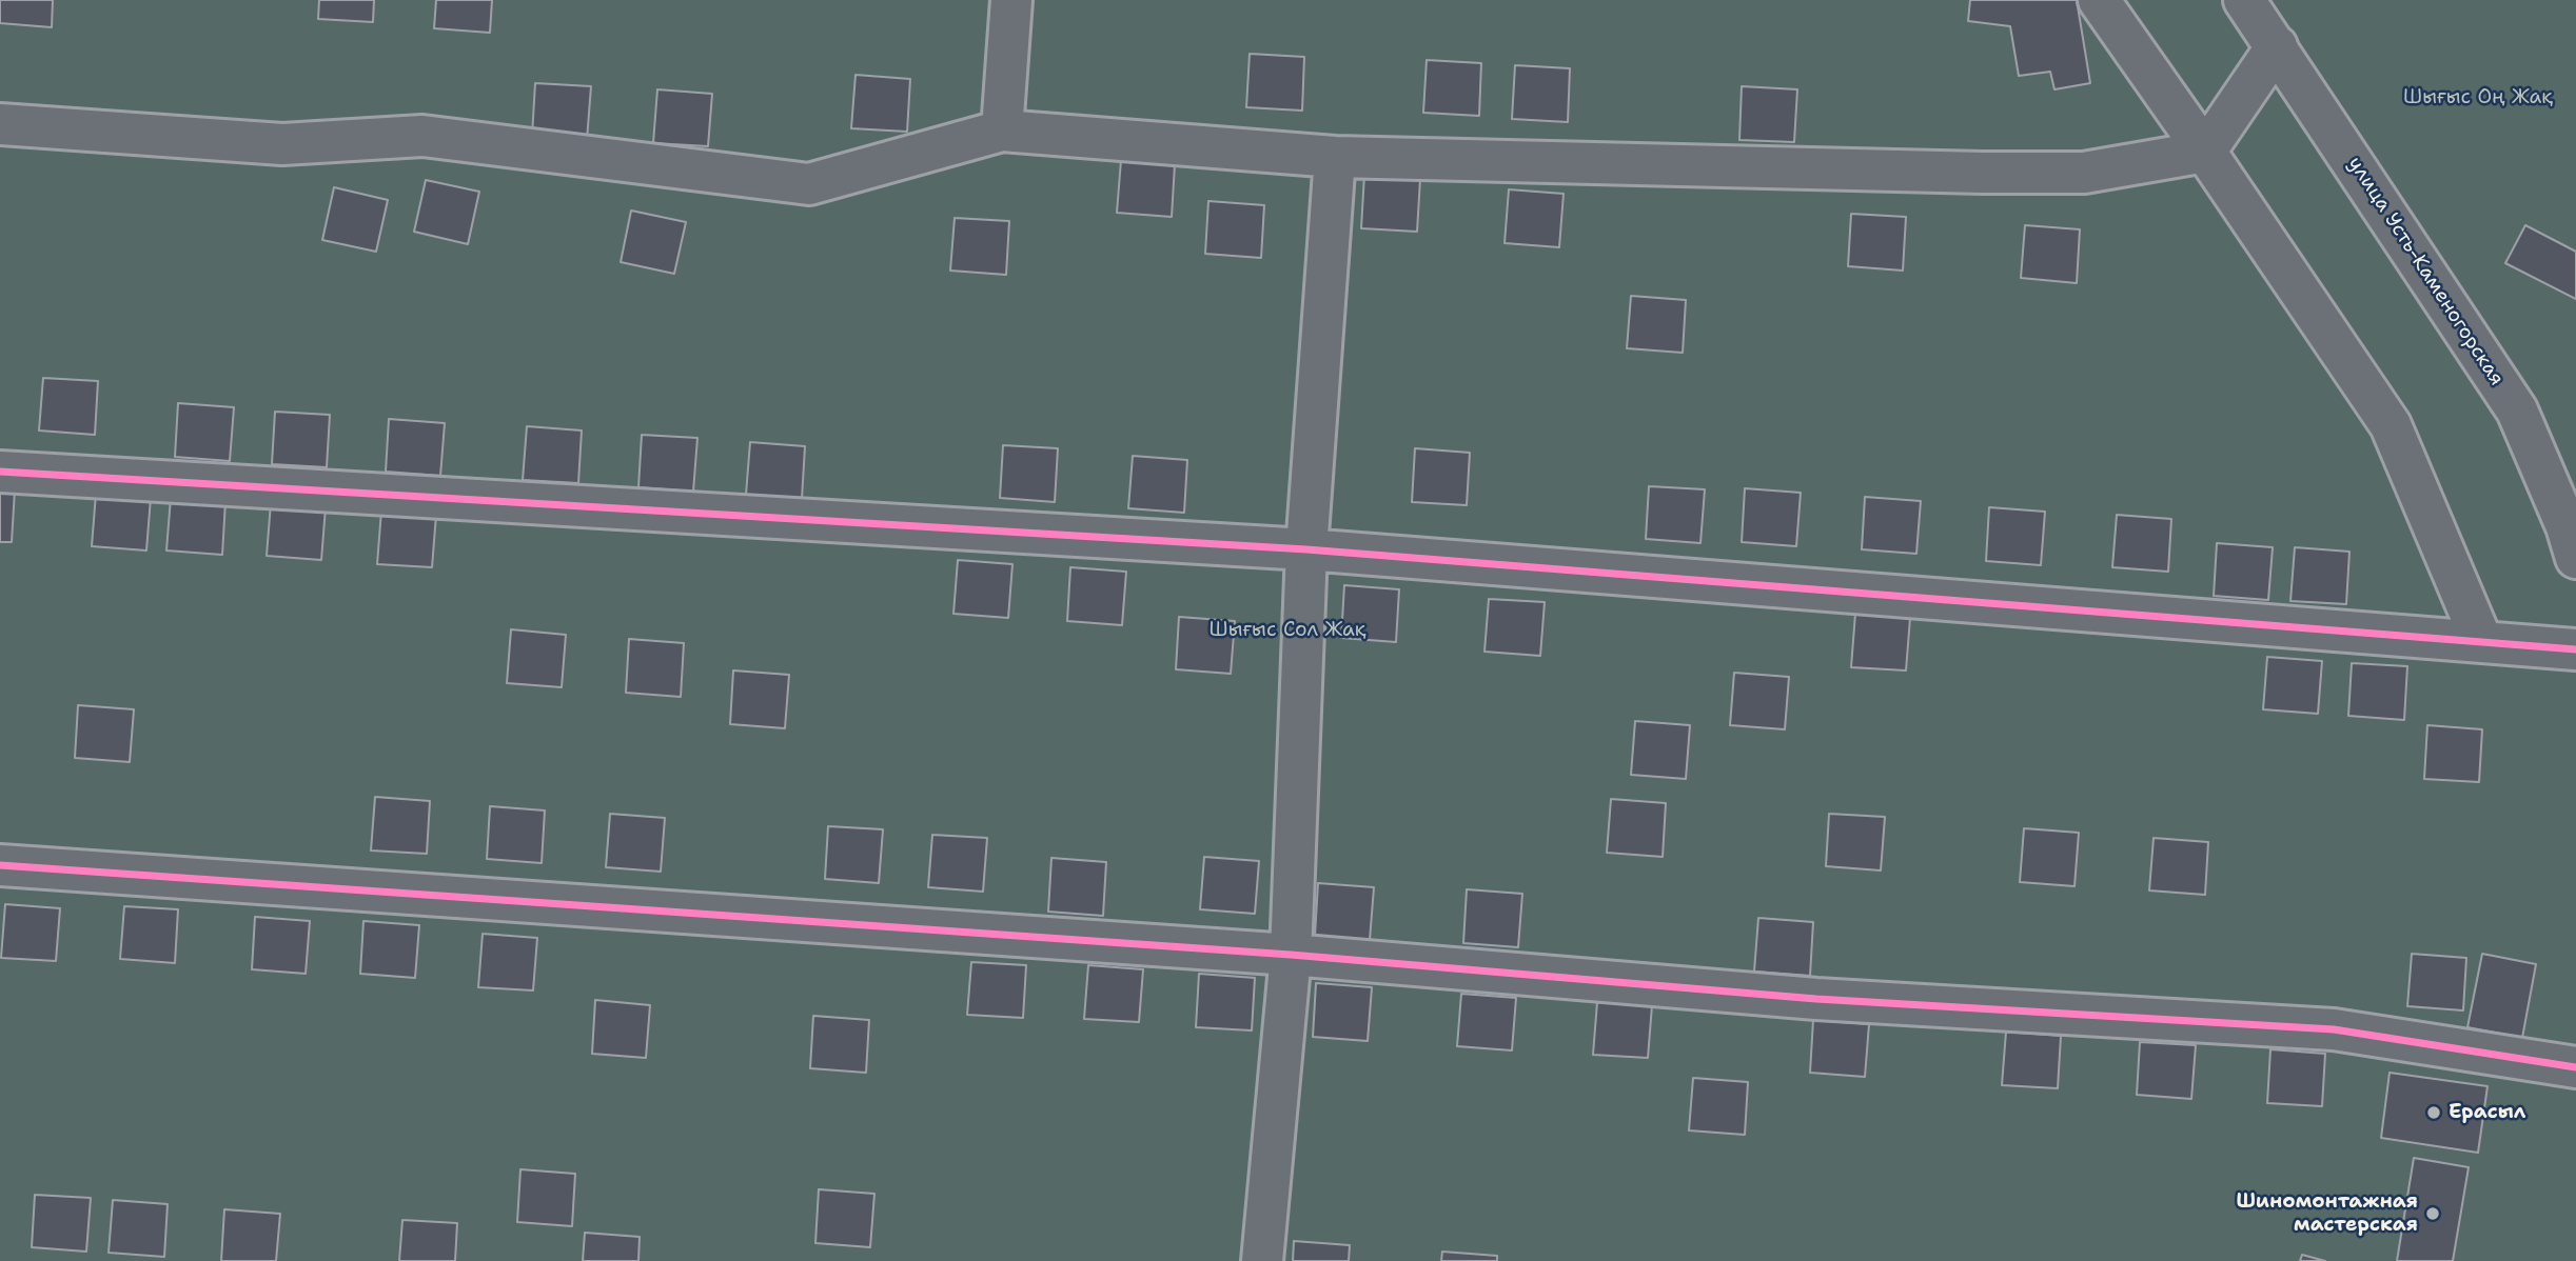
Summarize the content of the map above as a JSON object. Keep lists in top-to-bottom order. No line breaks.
{"streets":{"street":["улица Усть-Каменогорская"]},"parks":["Шығыс Оң Жақ","Шығыс Сол Жақ"],"places":["Ерасыл","Шиномонтажная мастерская"]}
